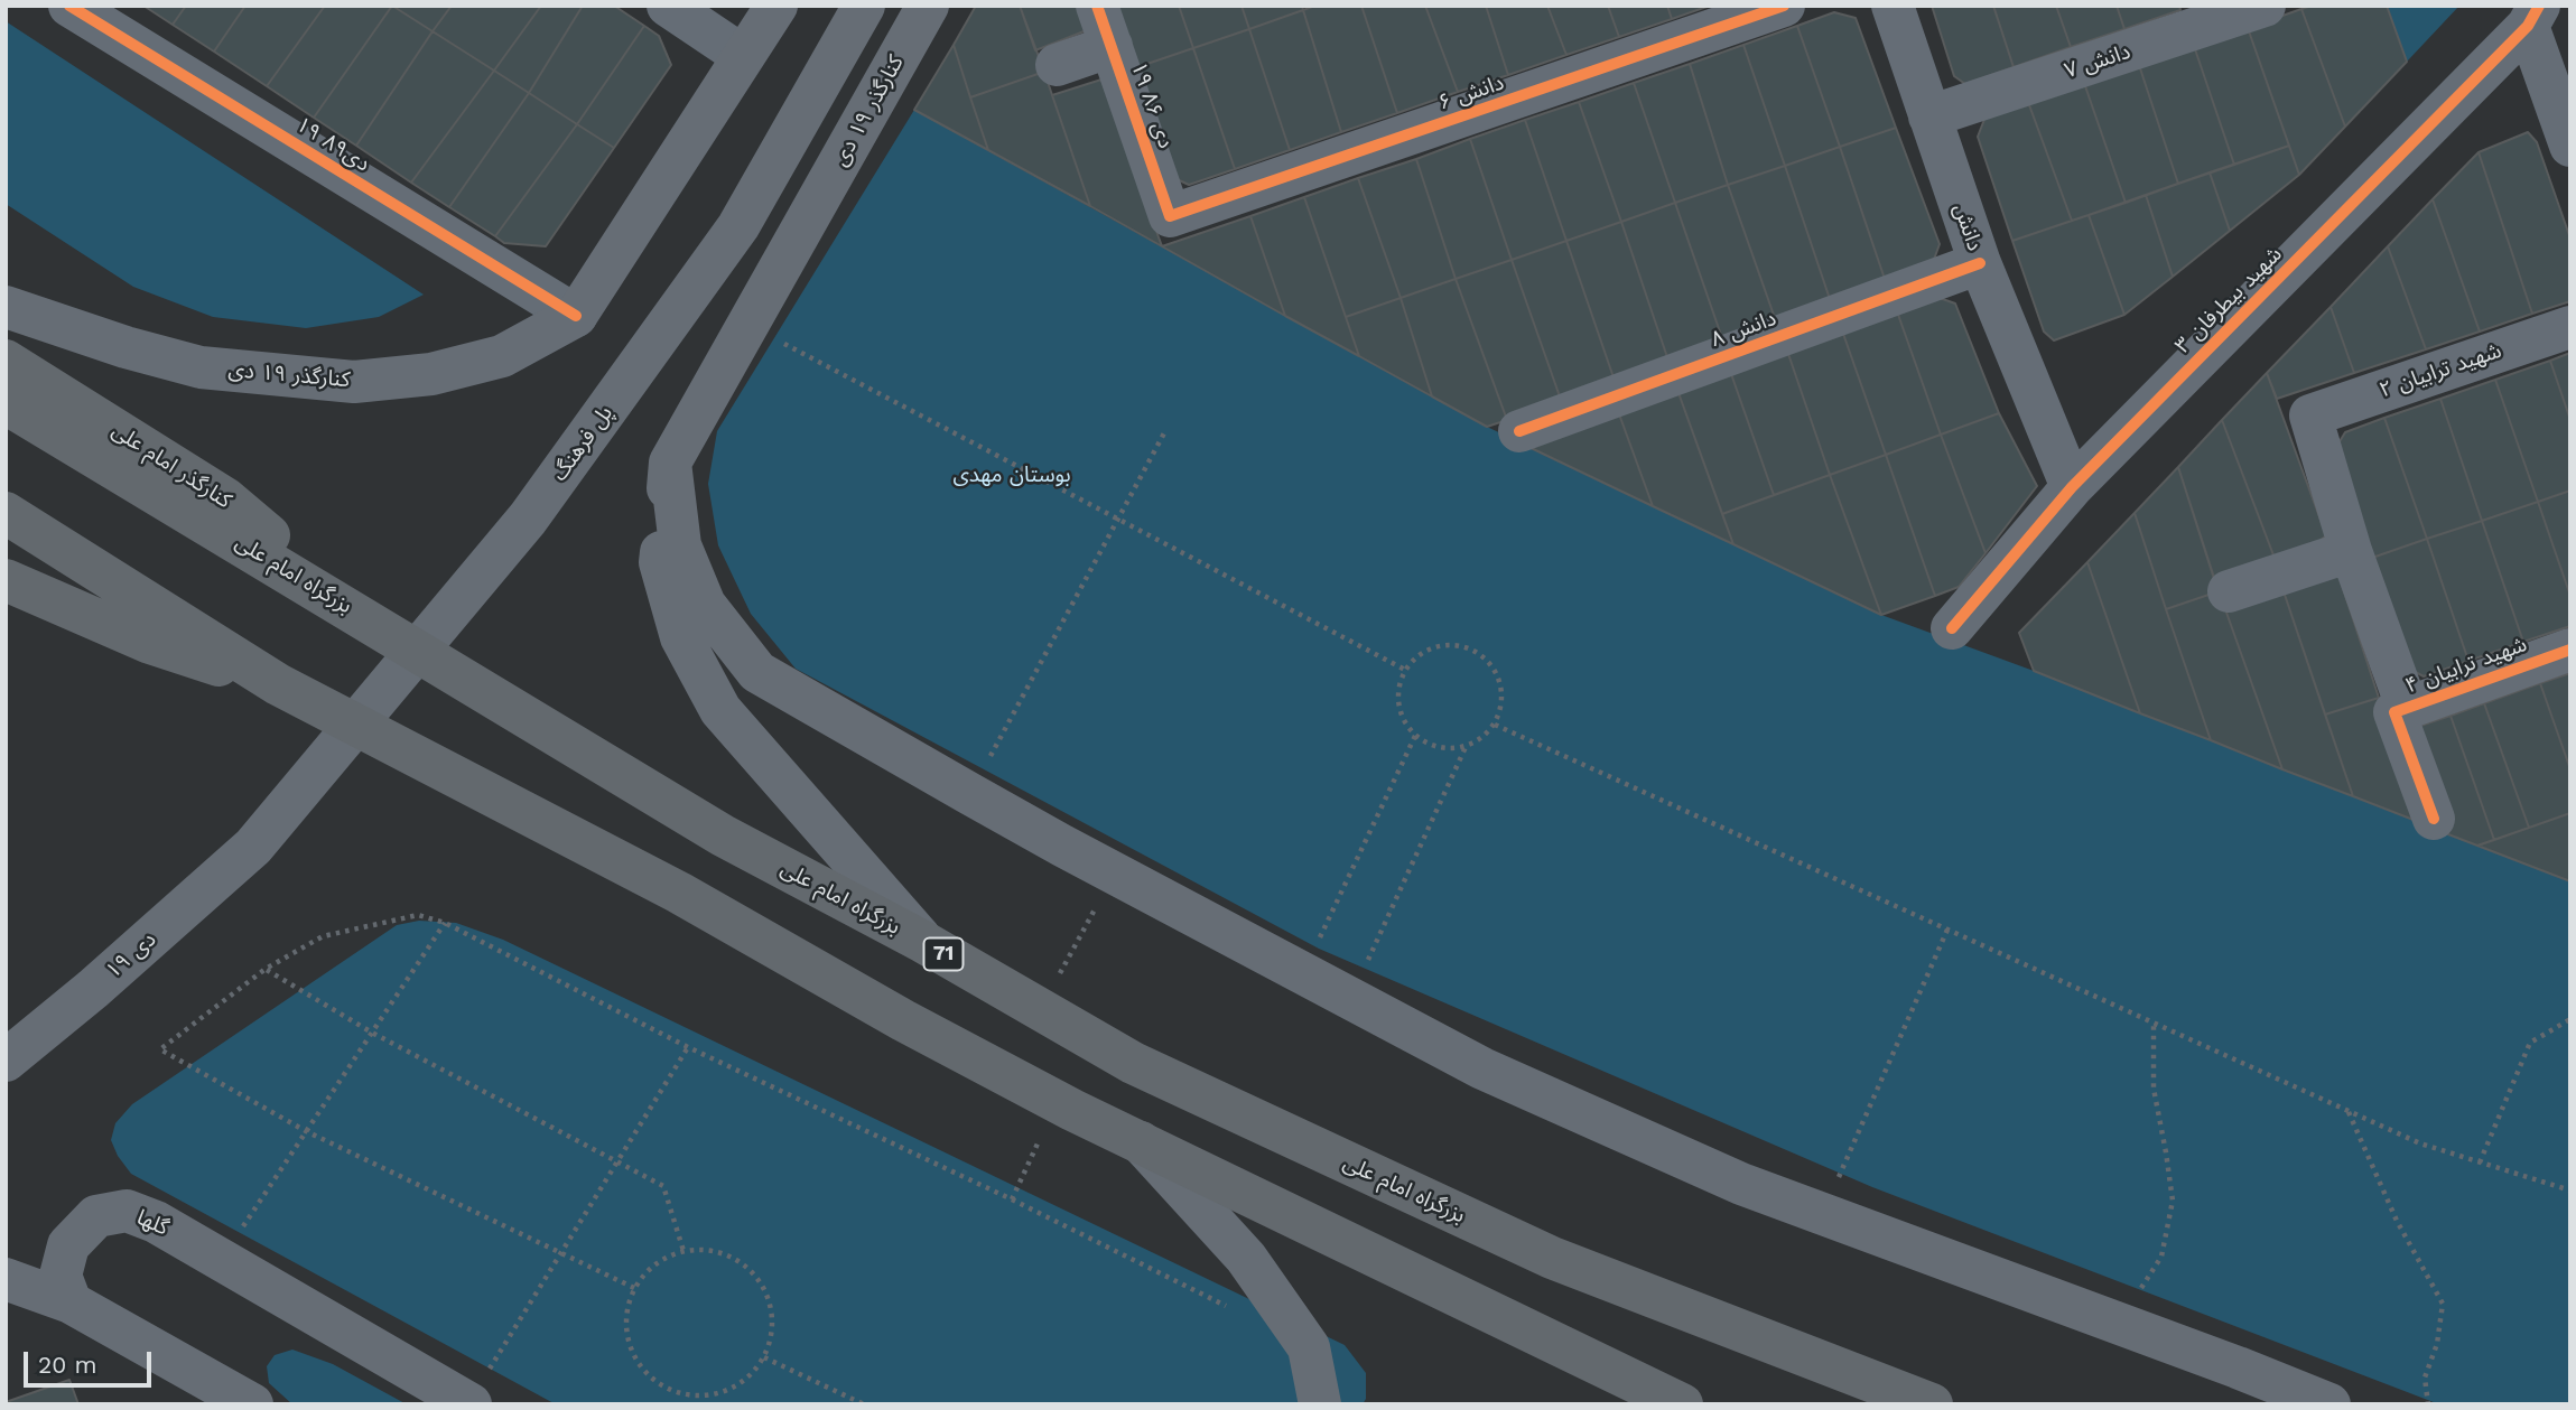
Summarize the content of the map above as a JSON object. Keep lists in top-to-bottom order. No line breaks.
{"streets":{"highway":["کنارگذر امام علی","بزرگراه امام علی","71"],"main road":["کنارگذر ۱۹ دی","پل فرهنگ","۱۹ دی","گلها"],"street":["دانش ۷","۶ دانش","۱۹ دی ۸۶","۱۹ دی۸۹","دانش","شهید بیطرفان ۳","دانش ۸","شهید ترابیان ۲","شهید ترابیان ۴"]},"crossings":[["دانش ۷","دانش"],["۶ دانش","۱۹ دی ۸۶"],["کنارگذر ۱۹ دی","۱۹ دی۸۹"],["دانش","شهید بیطرفان ۳"],["دانش","دانش ۸"],["پل فرهنگ","۱۹ دی"],["کنارگذر امام علی","بزرگراه امام علی"]],"parks":["بوستان مهدی"],"scale_bar":"20 m"}
